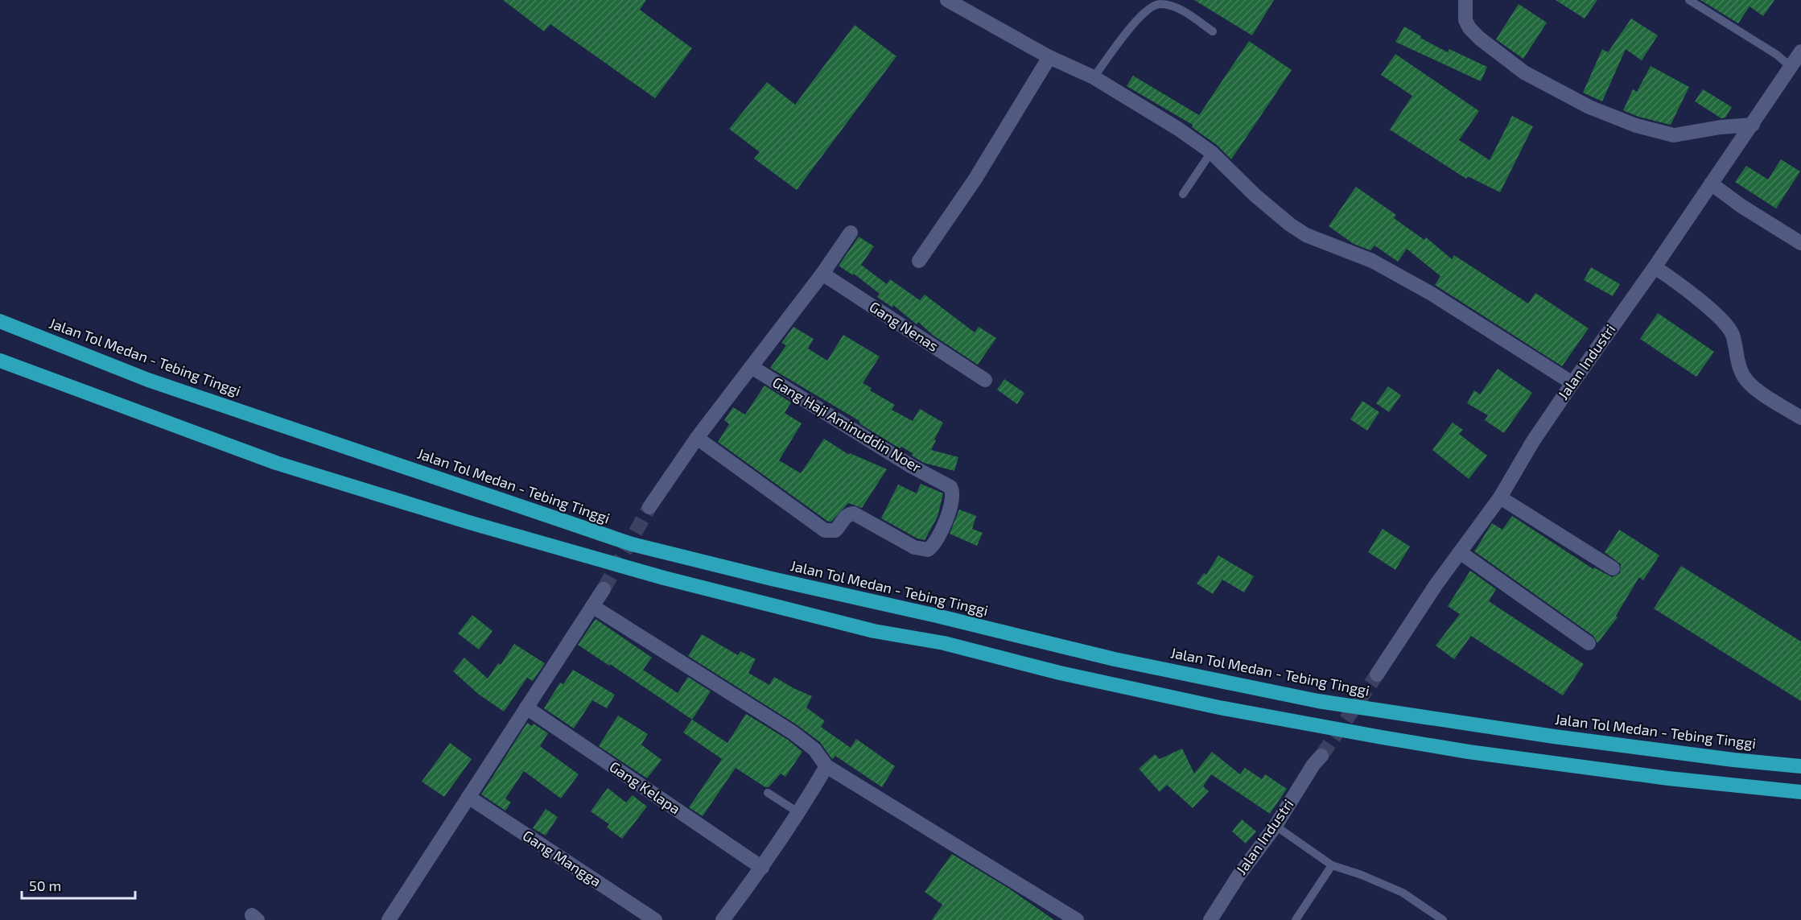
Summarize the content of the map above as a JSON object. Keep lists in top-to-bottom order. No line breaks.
{"streets":{"highway":["Jalan Tol Medan - Tebing Tinggi"],"street":["Gang Nenas","Jalan Industri","Gang Haji Aminuddin Noer","Gang Kelapa","Gang Mangga"]},"scale_bar":"50 m"}
